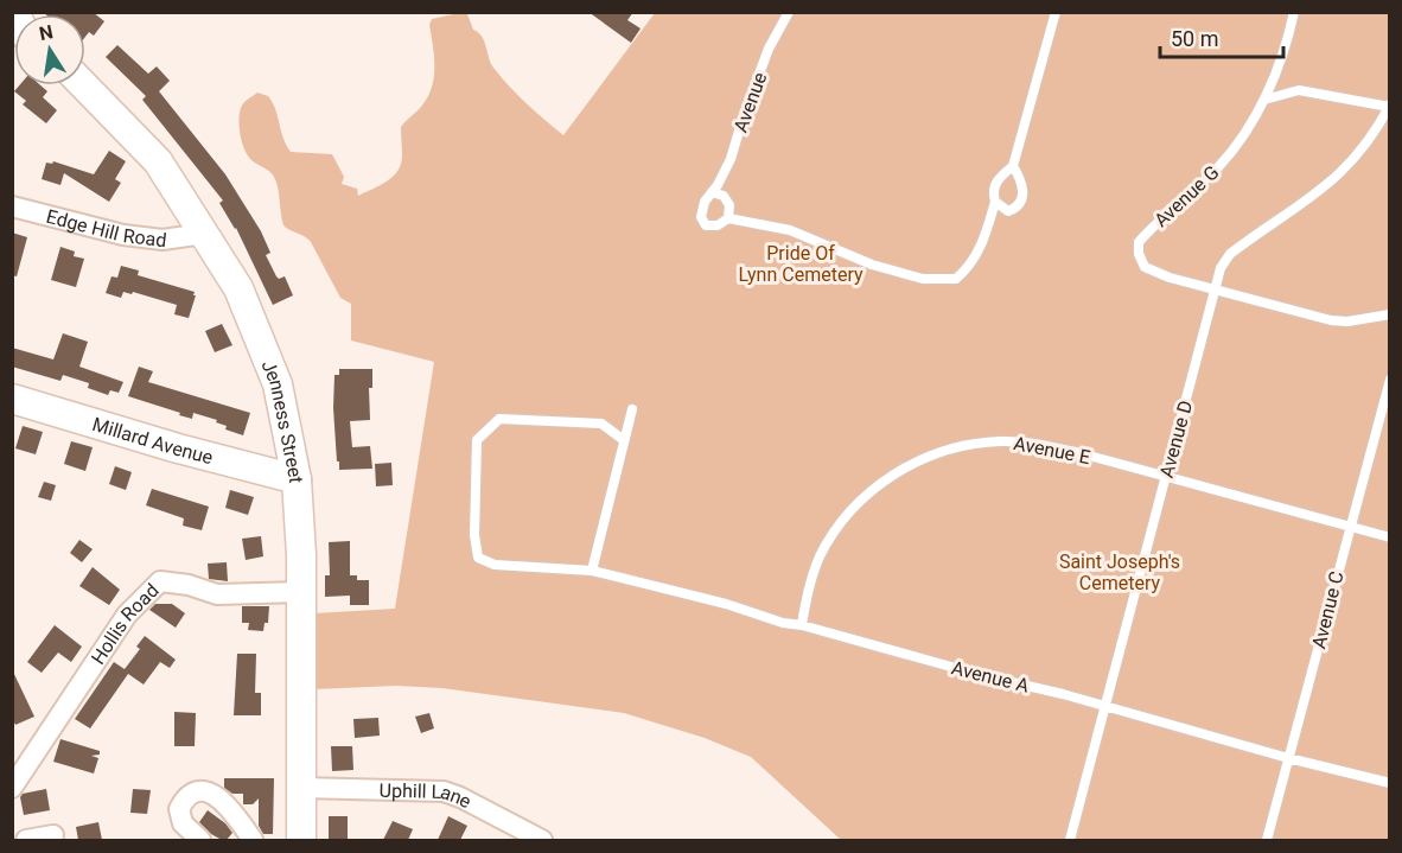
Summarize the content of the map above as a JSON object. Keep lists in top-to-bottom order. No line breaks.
{"streets":{"street":["Edge Hill Road","Jenness Street","Millard Avenue","Hollis Road","Uphill Lane"],"lane":["Avenue","Avenue G","Avenue D","Avenue E","Avenue C","Avenue A"]},"crossings":[["Avenue G","Avenue D"],["Edge Hill Road","Jenness Street"],["Jenness Street","Millard Avenue"],["Jenness Street","Hollis Road"],["Jenness Street","Uphill Lane"],["Avenue D","Avenue E"],["Avenue D","Avenue A"],["Avenue E","Avenue C"],["Avenue E","Avenue A"],["Avenue C","Avenue A"]],"parks":["Pride Of Lynn Cemetery","Saint Joseph's Cemetery"],"scale_bar":"50 m","north":"top"}
